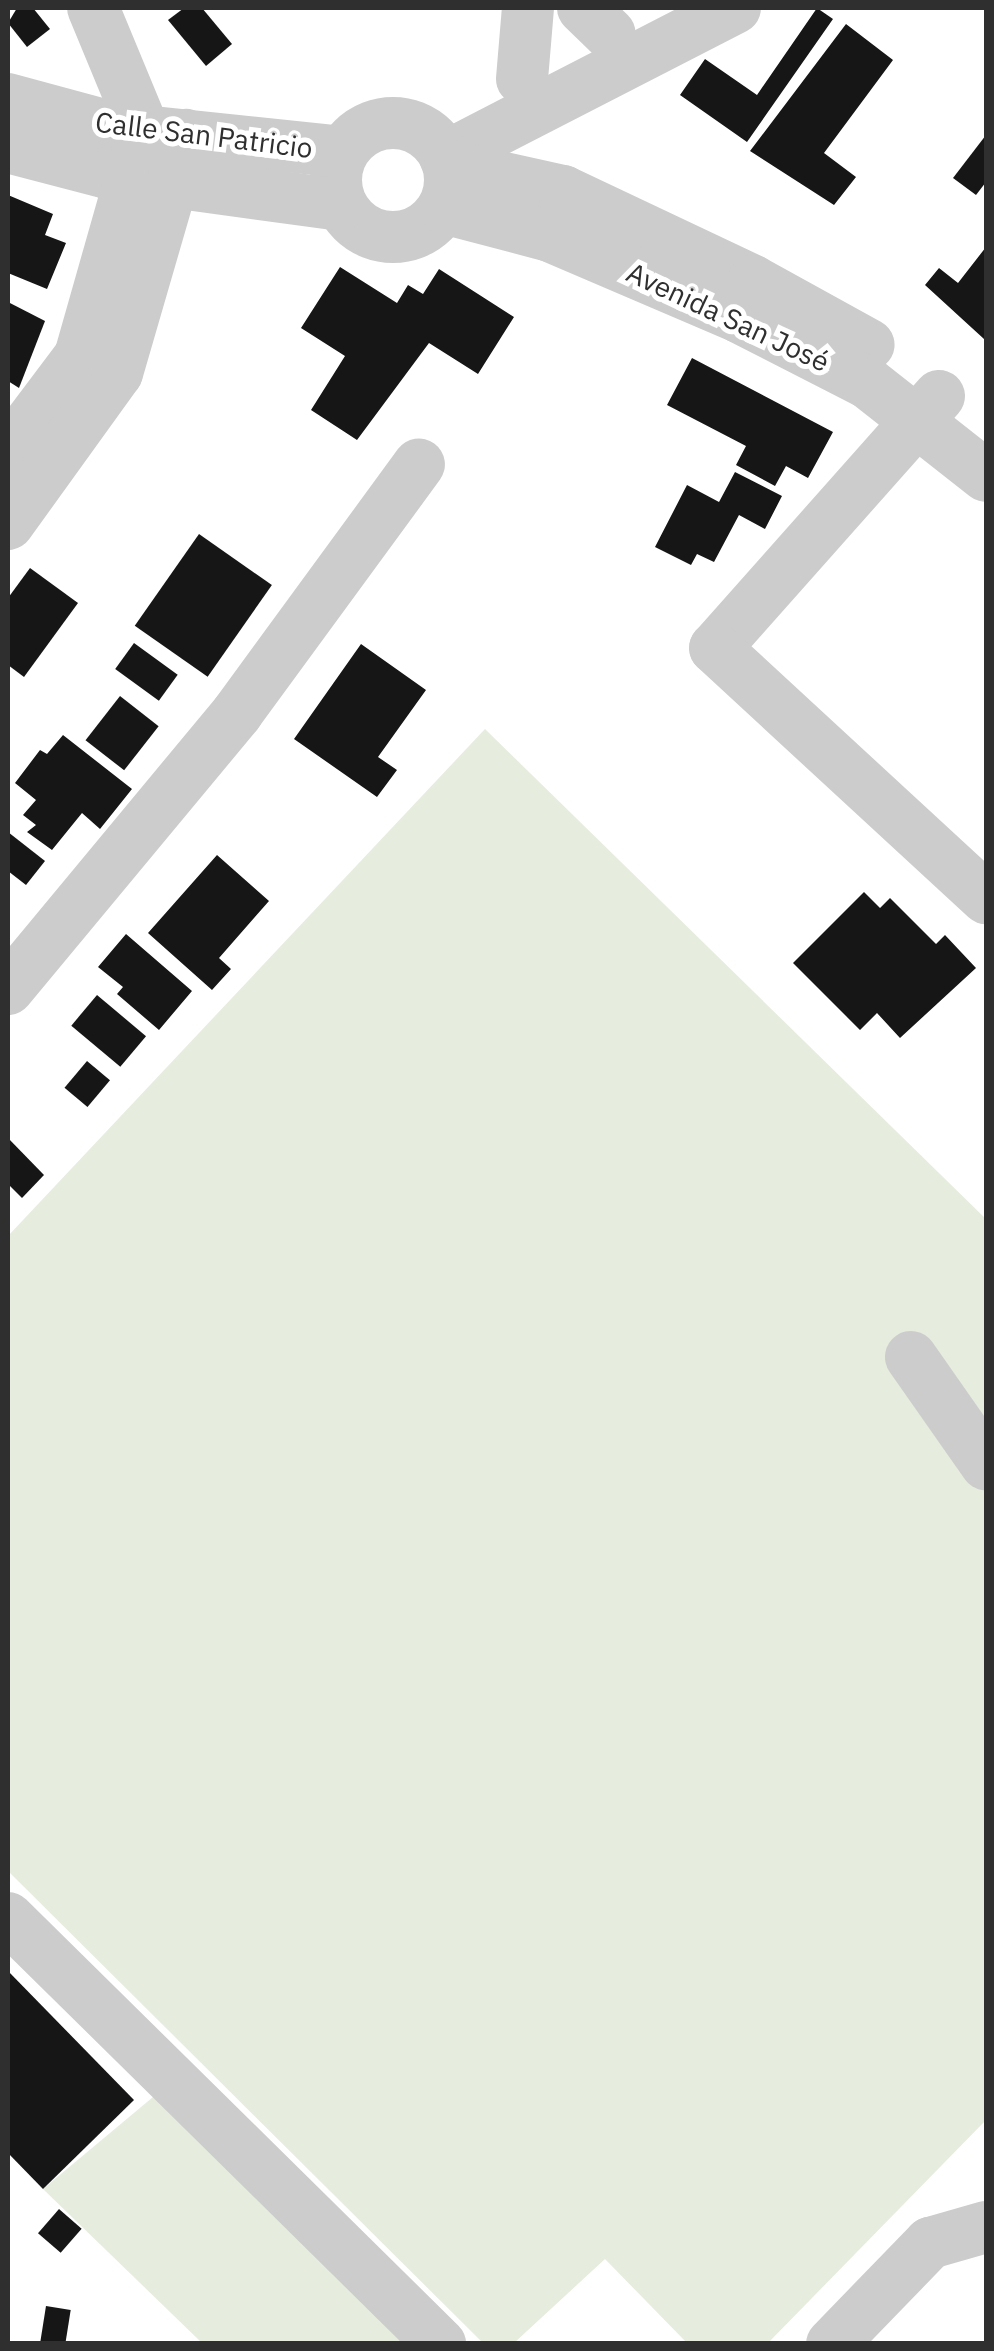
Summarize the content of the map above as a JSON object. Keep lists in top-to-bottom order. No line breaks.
{"streets":{"street":["Calle San Patricio","Avenida San José"]},"crossings":[["Calle San Patricio","Avenida San José"]]}
